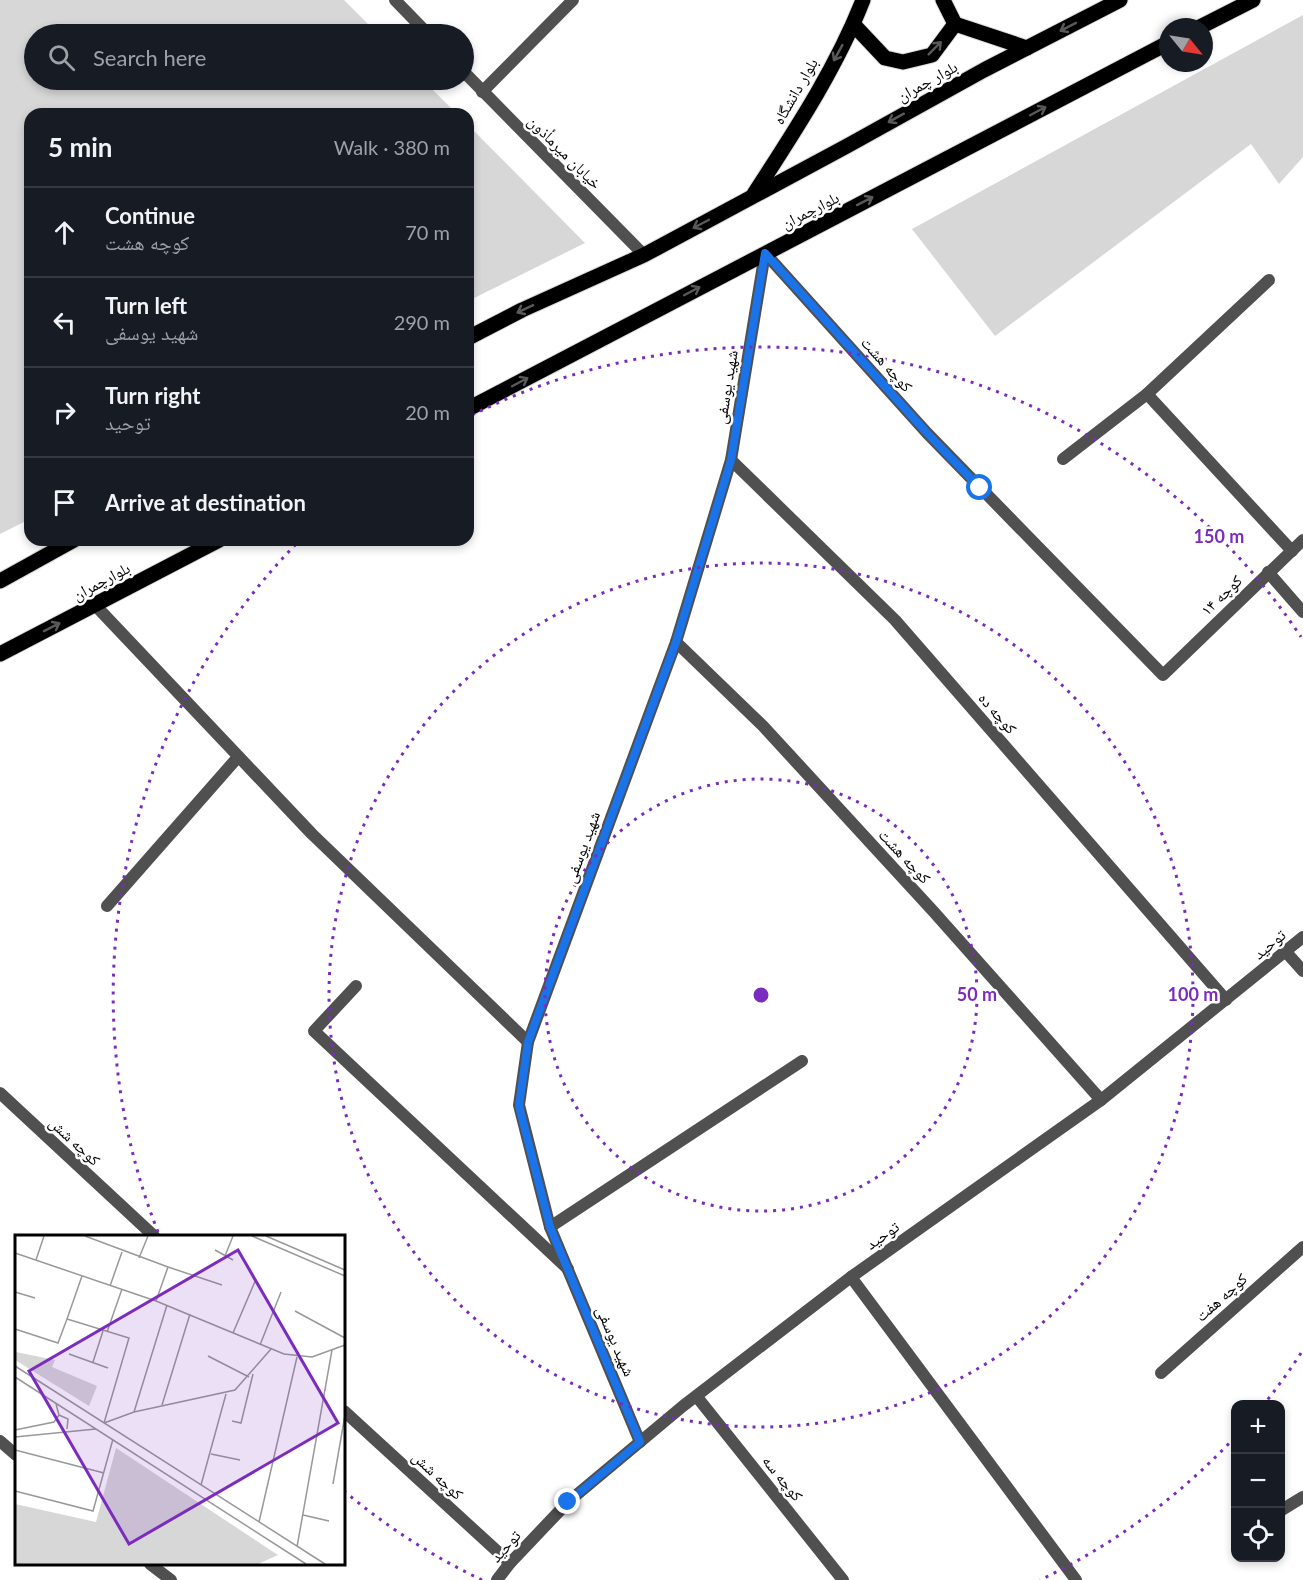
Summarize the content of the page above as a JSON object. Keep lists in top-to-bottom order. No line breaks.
{"streets":{"main road":["بلوار چمران","بلوار دانشگاه","بلوارچمران"],"street":["خیابان میرمأذون","کوچه هشت","شهید یوسفی","کوچه ۱۴","کوچه ده","توحید","کوچه شش","کوچه هفت","کوچه سه"]},"crossings":[["بلوار چمران","بلوار دانشگاه"],["بلوار چمران","خیابان میرمأذون"],["بلوارچمران","کوچه هشت"],["بلوارچمران","شهید یوسفی"],["کوچه هشت","شهید یوسفی"],["کوچه هشت","کوچه ۱۴"],["کوچه هشت","توحید"],["شهید یوسفی","کوچه ده"],["شهید یوسفی","توحید"],["کوچه ده","توحید"],["توحید","کوچه شش"],["توحید","کوچه سه"]],"one_way":["بلوار چمران","بلوار دانشگاه","بلوارچمران"],"north":"bottom right","page":{"search":"Search here","heading":["5 min","Walk · 380 m"],"list":[["Continue","کوچه هشت","70 m"],["Turn left","شهید یوسفی","290 m"],["Turn right","توحید","20 m"],"Arrive at destination"],"map_buttons":["+","−"]},"rings":["150 m","50 m","100 m"]}
